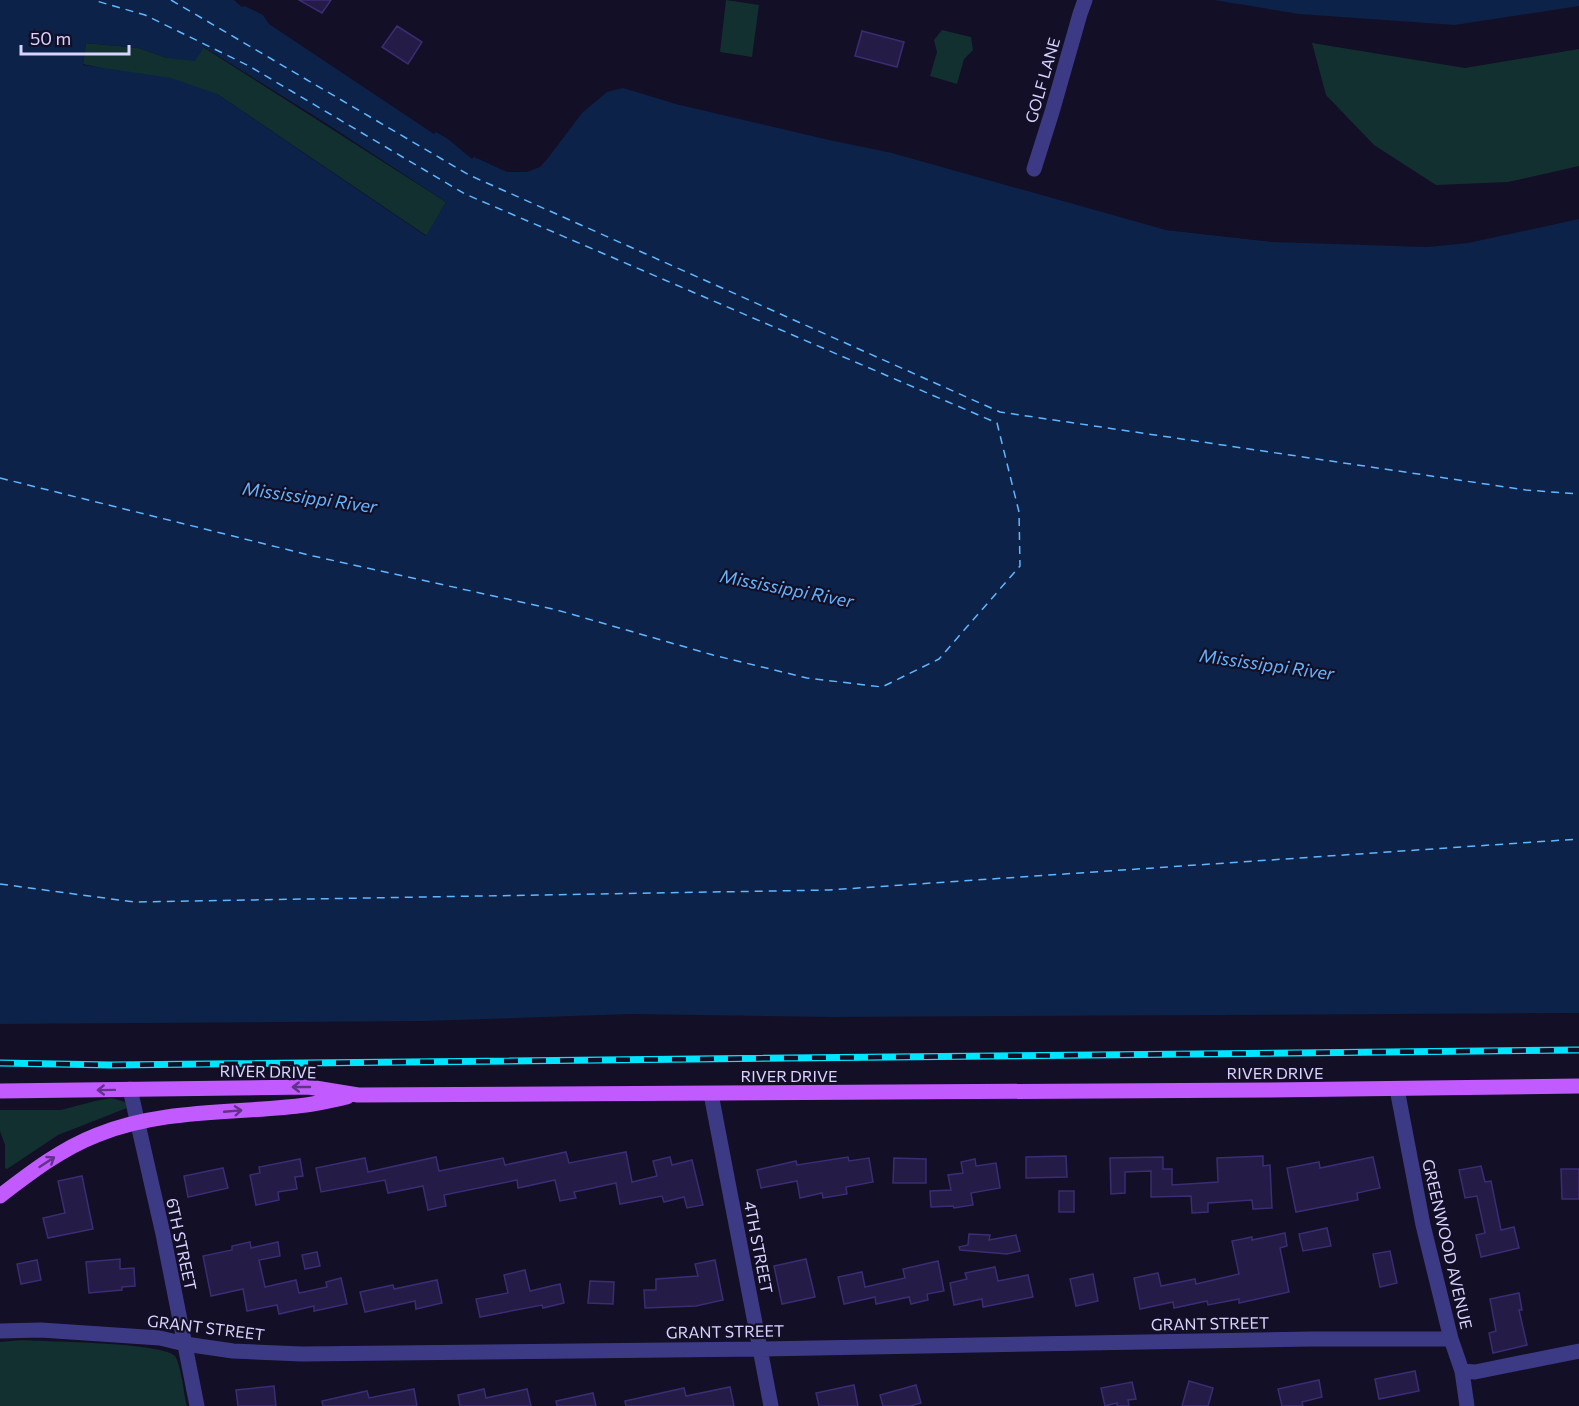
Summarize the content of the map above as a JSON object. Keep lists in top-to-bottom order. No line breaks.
{"streets":{"main road":["RIVER DRIVE"],"street":["GOLF LANE","6TH STREET","GREENWOOD AVENUE","4TH STREET","GRANT STREET"]},"crossings":[["RIVER DRIVE","6TH STREET"],["RIVER DRIVE","GREENWOOD AVENUE"],["RIVER DRIVE","4TH STREET"],["6TH STREET","GRANT STREET"],["GREENWOOD AVENUE","GRANT STREET"],["4TH STREET","GRANT STREET"]],"water":["Mississippi River"],"scale_bar":"50 m"}
